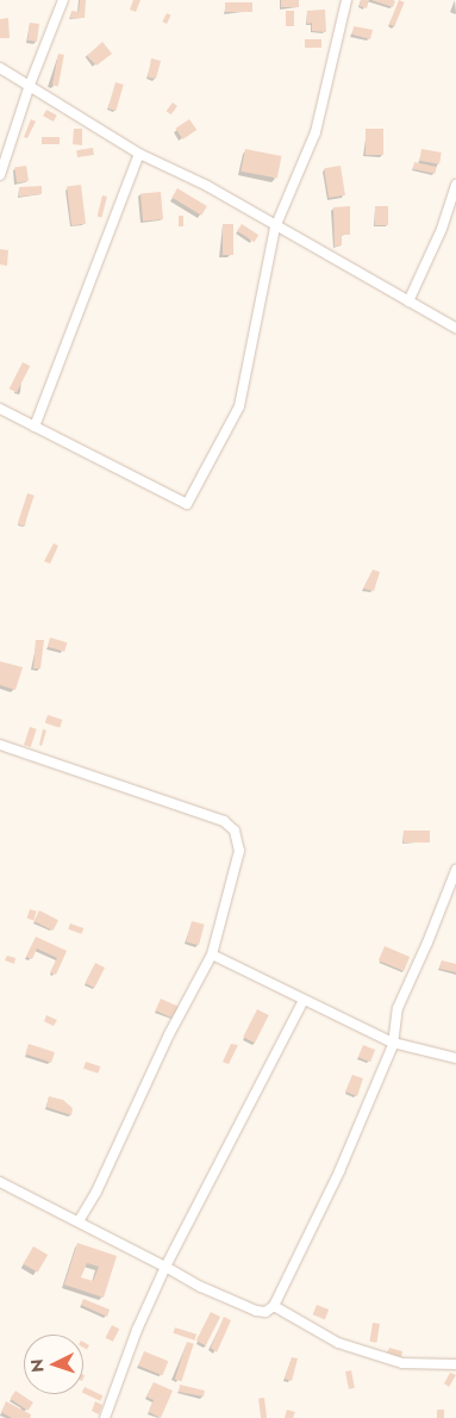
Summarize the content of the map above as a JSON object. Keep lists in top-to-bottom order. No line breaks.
{"north":"left"}
